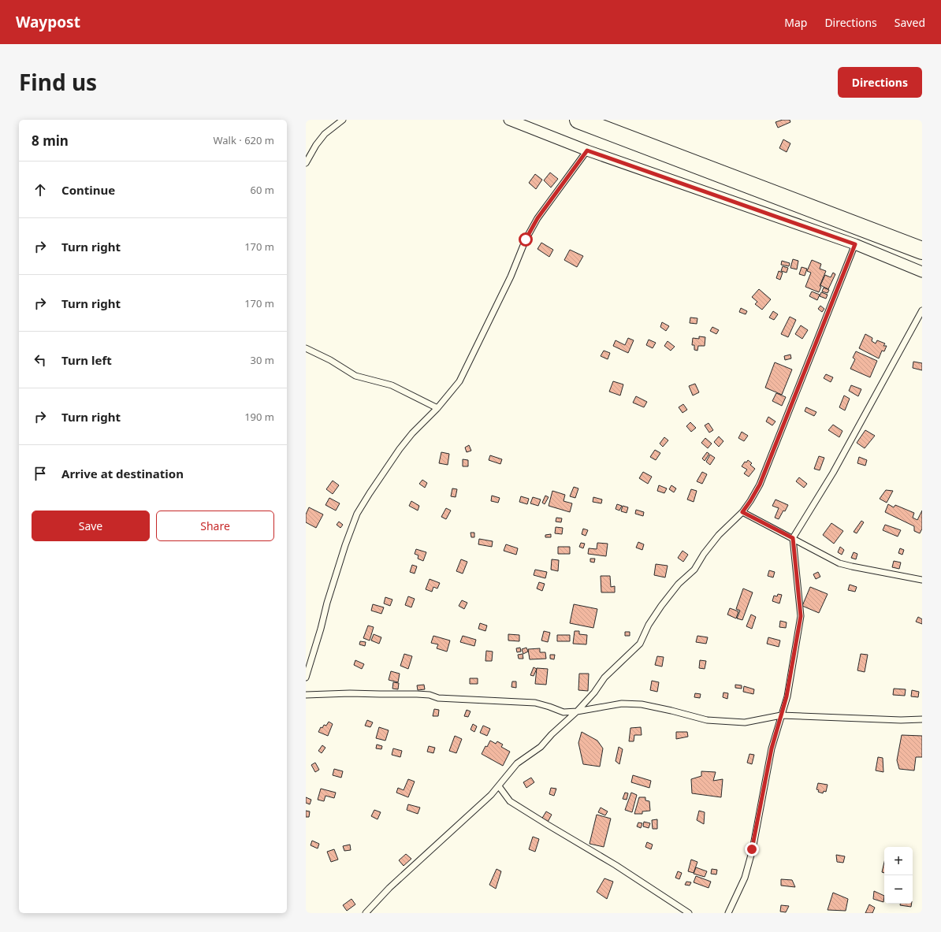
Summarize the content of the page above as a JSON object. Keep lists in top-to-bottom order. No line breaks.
{"page":{"header":"Waypost","nav":["Map","Directions","Saved"],"title":"Find us","buttons":["Directions",["Save","Share"]],"heading":["8 min","Walk · 620 m"],"list":[["Continue","60 m"],["Turn right","170 m"],["Turn right","170 m"],["Turn left","30 m"],["Turn right","190 m"],"Arrive at destination"],"map_buttons":["+","−"]}}
